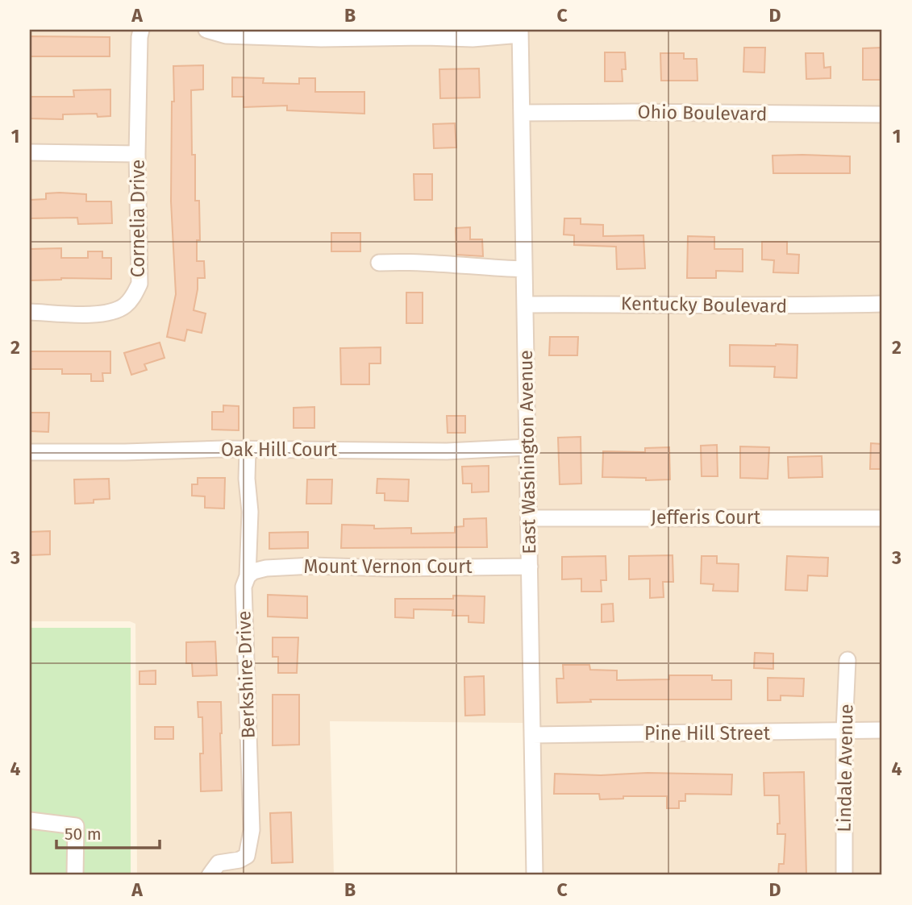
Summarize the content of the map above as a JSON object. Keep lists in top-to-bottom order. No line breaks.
{"streets":{"street":["Ohio Boulevard","Cornelia Drive","Kentucky Boulevard","Oak Hill Court","East Washington Avenue","Jefferis Court","Mount Vernon Court","Berkshire Drive","Pine Hill Street","Lindale Avenue"]},"crossings":[["Ohio Boulevard","East Washington Avenue"],["Kentucky Boulevard","East Washington Avenue"],["Oak Hill Court","East Washington Avenue"],["Oak Hill Court","Berkshire Drive"],["East Washington Avenue","Jefferis Court"],["East Washington Avenue","Mount Vernon Court"],["East Washington Avenue","Pine Hill Street"],["Mount Vernon Court","Berkshire Drive"],["Pine Hill Street","Lindale Avenue"]],"scale_bar":"50 m","grid":{"columns":["A","B","C","D"],"rows":["1","2","3","4"]}}
